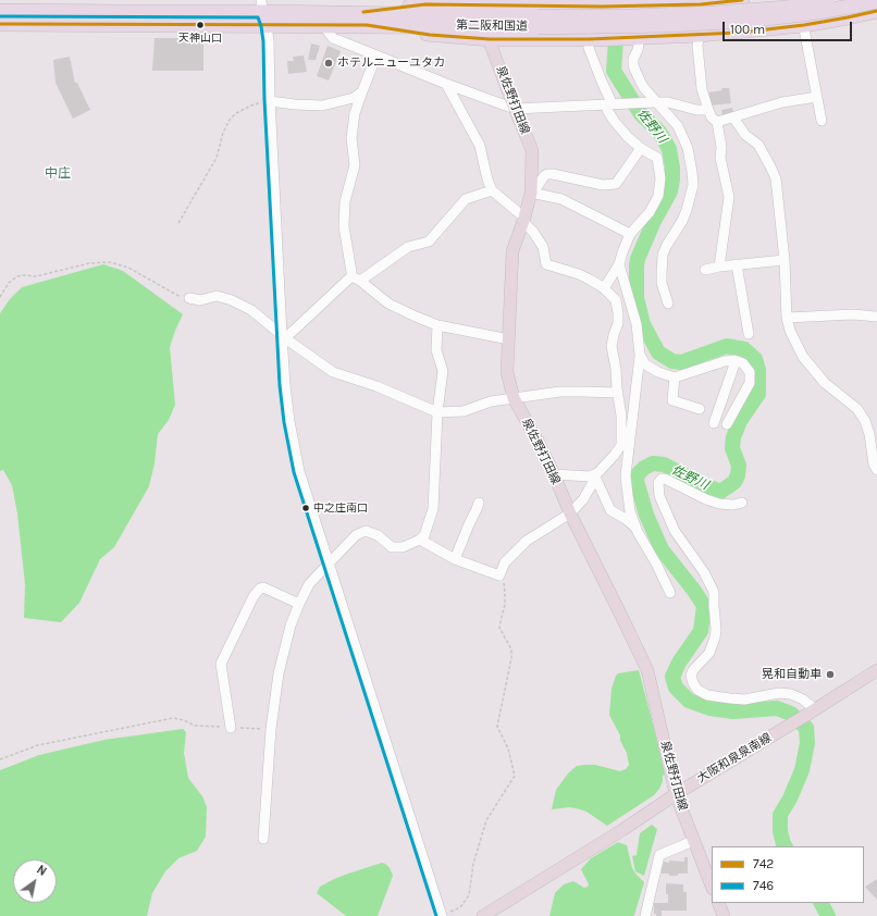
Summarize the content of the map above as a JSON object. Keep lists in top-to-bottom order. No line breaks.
{"streets":{"highway":["第二阪和国道"],"main road":["泉佐野打田線","大阪和泉泉南線"]},"crossings":[["第二阪和国道","泉佐野打田線"],["泉佐野打田線","大阪和泉泉南線"]],"districts":["中庄"],"water":["佐野川"],"places":["天神山口","ホテルニューユタカ","中之庄南口","晃和自動車"],"lines":["transit line 742","transit line 746"],"legend":["742","746"],"scale_bar":"100 m","north":"top right"}
